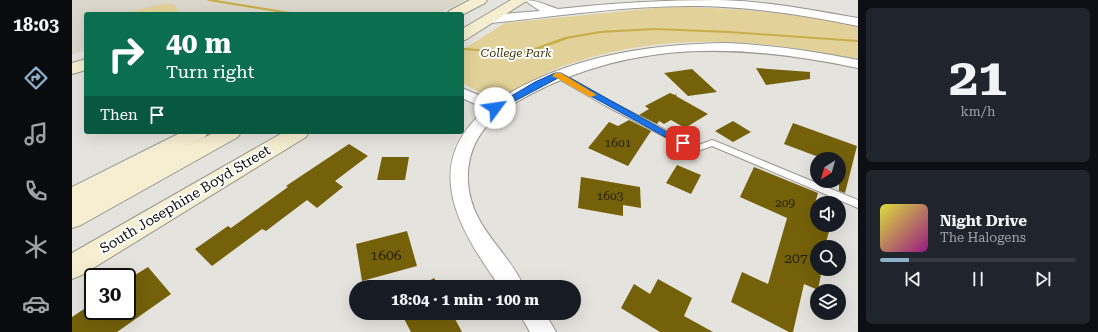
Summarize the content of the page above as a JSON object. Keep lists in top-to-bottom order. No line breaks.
{"streets":{"main road":["South Josephine Boyd Street"]},"parks":["College Park"],"house_numbers":["1601","1603","209","1606","207"],"north":"bottom left","page":{"tabs":"18:03","tile":["21","km/h"],"turn":["40 m","Turn right"],"then":"Then","song":["Night Drive","The Halogens"],"limit":"30","trip":"18:04 · 1 min · 100 m"}}
